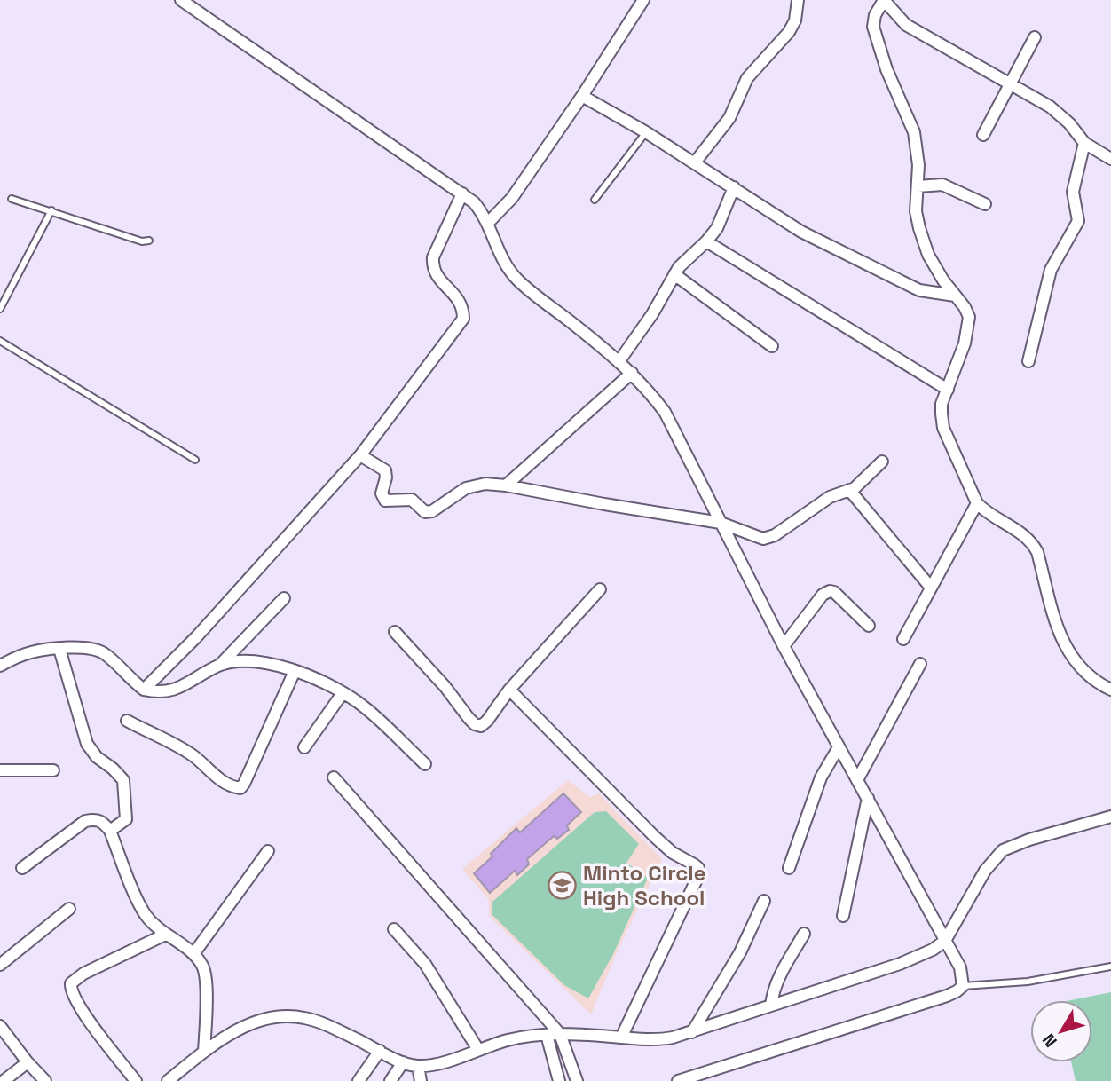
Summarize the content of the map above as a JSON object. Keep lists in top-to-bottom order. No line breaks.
{"places":{"school or university":["Minto Circle High School"]},"north":"bottom left"}
